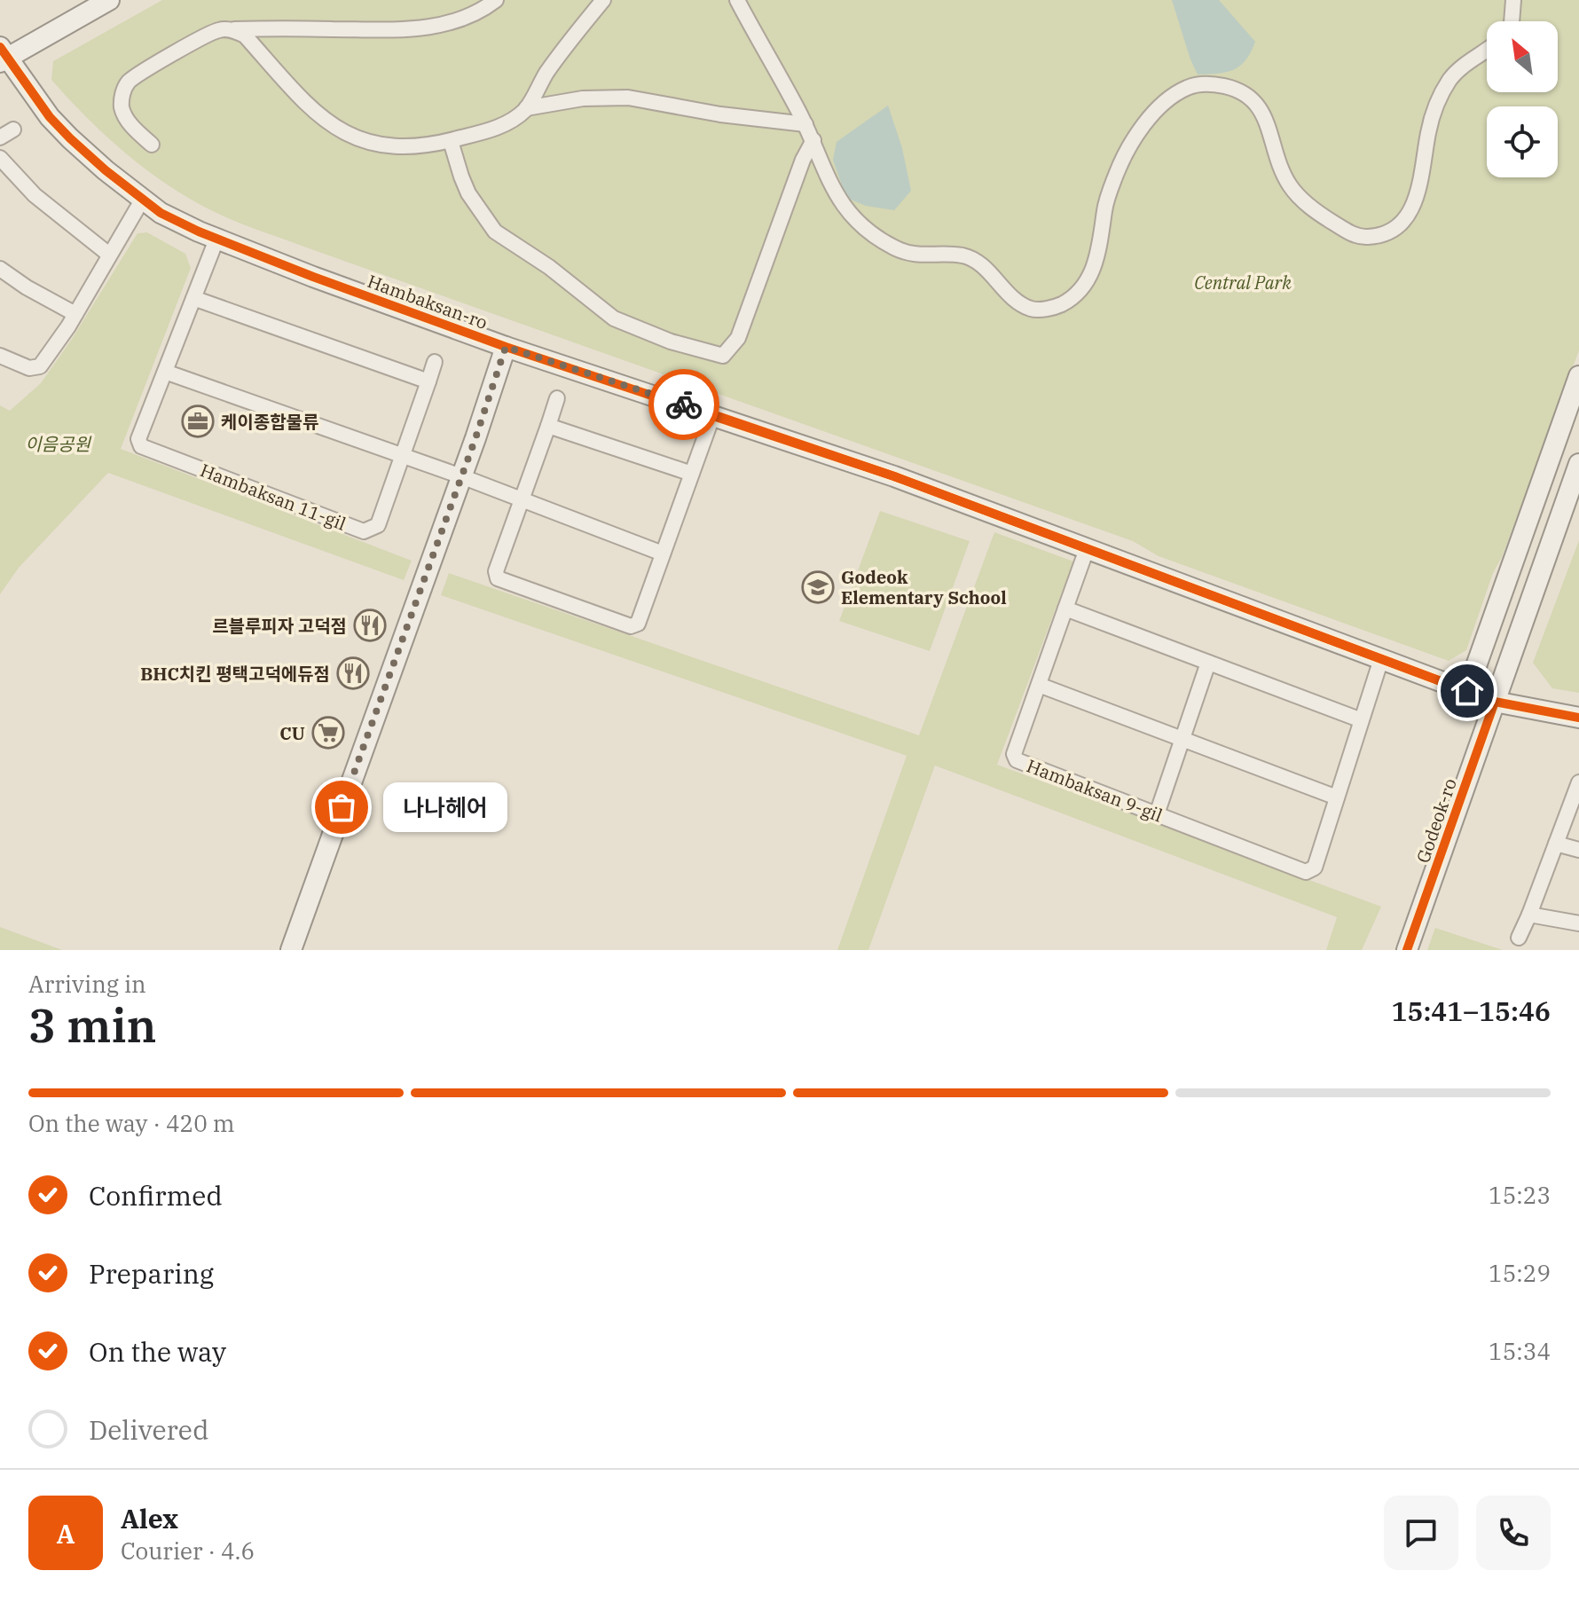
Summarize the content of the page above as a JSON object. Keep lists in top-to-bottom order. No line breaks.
{"streets":{"street":["Hambaksan-ro","Hambaksan 11-gil","Hambaksan 9-gil","Godeok-ro"]},"crossings":[["Hambaksan-ro","Hambaksan 11-gil"],["Hambaksan-ro","Hambaksan 9-gil"],["Hambaksan-ro","Godeok-ro"]],"parks":["Central Park","이음공원"],"places":{"office":["케이종합물류"],"school or university":["Godeok Elementary School"],"restaurant":["르블루피자 고덕점","BHC치킨 평택고덕에듀점"],"supermarket":["CU"],"other":["나나헤어"]},"north":"top left","page":{"bubble":"나나헤어","heading":["3 min","Arriving in","15:41–15:46"],"panel":["Alex","Courier · 4.6"],"bar":"On the way · 420 m","list":[["Confirmed","15:23"],["Preparing","15:29"],["On the way","15:34"],"Delivered"],"round":"A"}}
